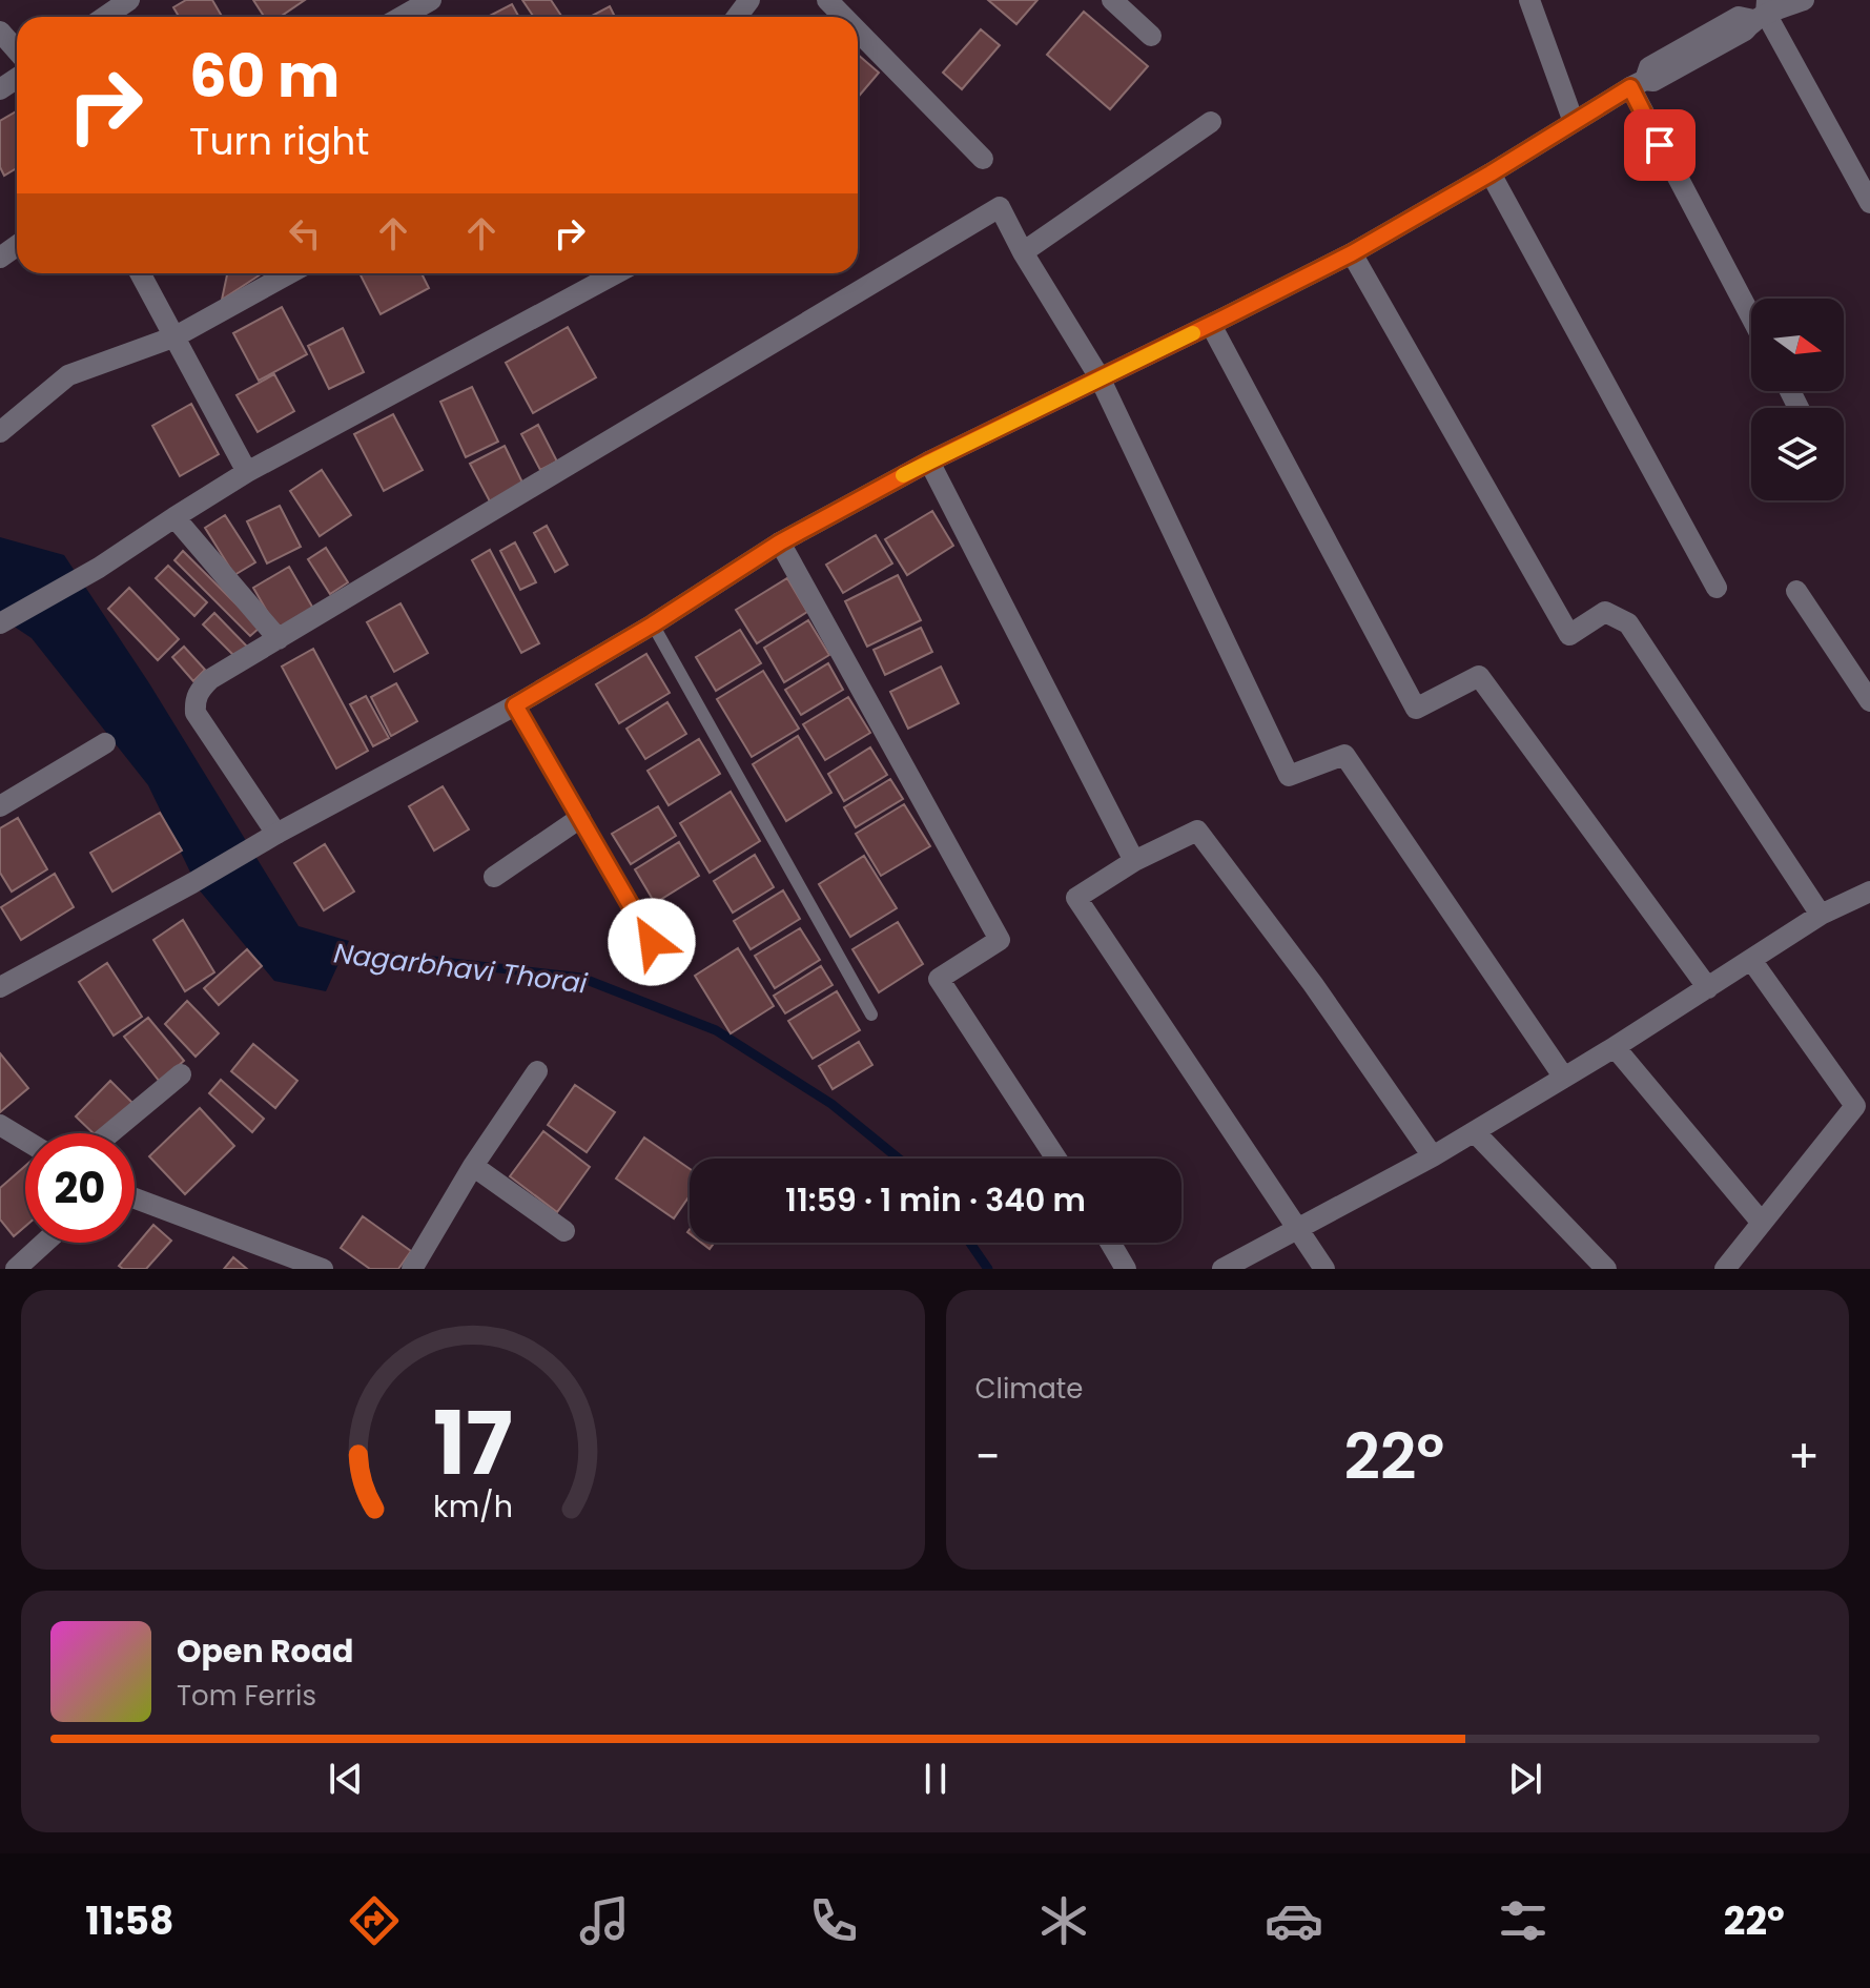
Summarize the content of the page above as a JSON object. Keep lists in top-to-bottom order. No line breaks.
{"water":["Nagarbhavi Thorai"],"north":"right","page":{"turn":["60 m","Turn right"],"limit":"20","trip":"11:59 · 1 min · 340 m","tile":"Climate","heat":["−","22°","+"],"song":["Open Road","Tom Ferris"],"tabs":["11:58","22°"],"gauge":["17","km/h"]}}
